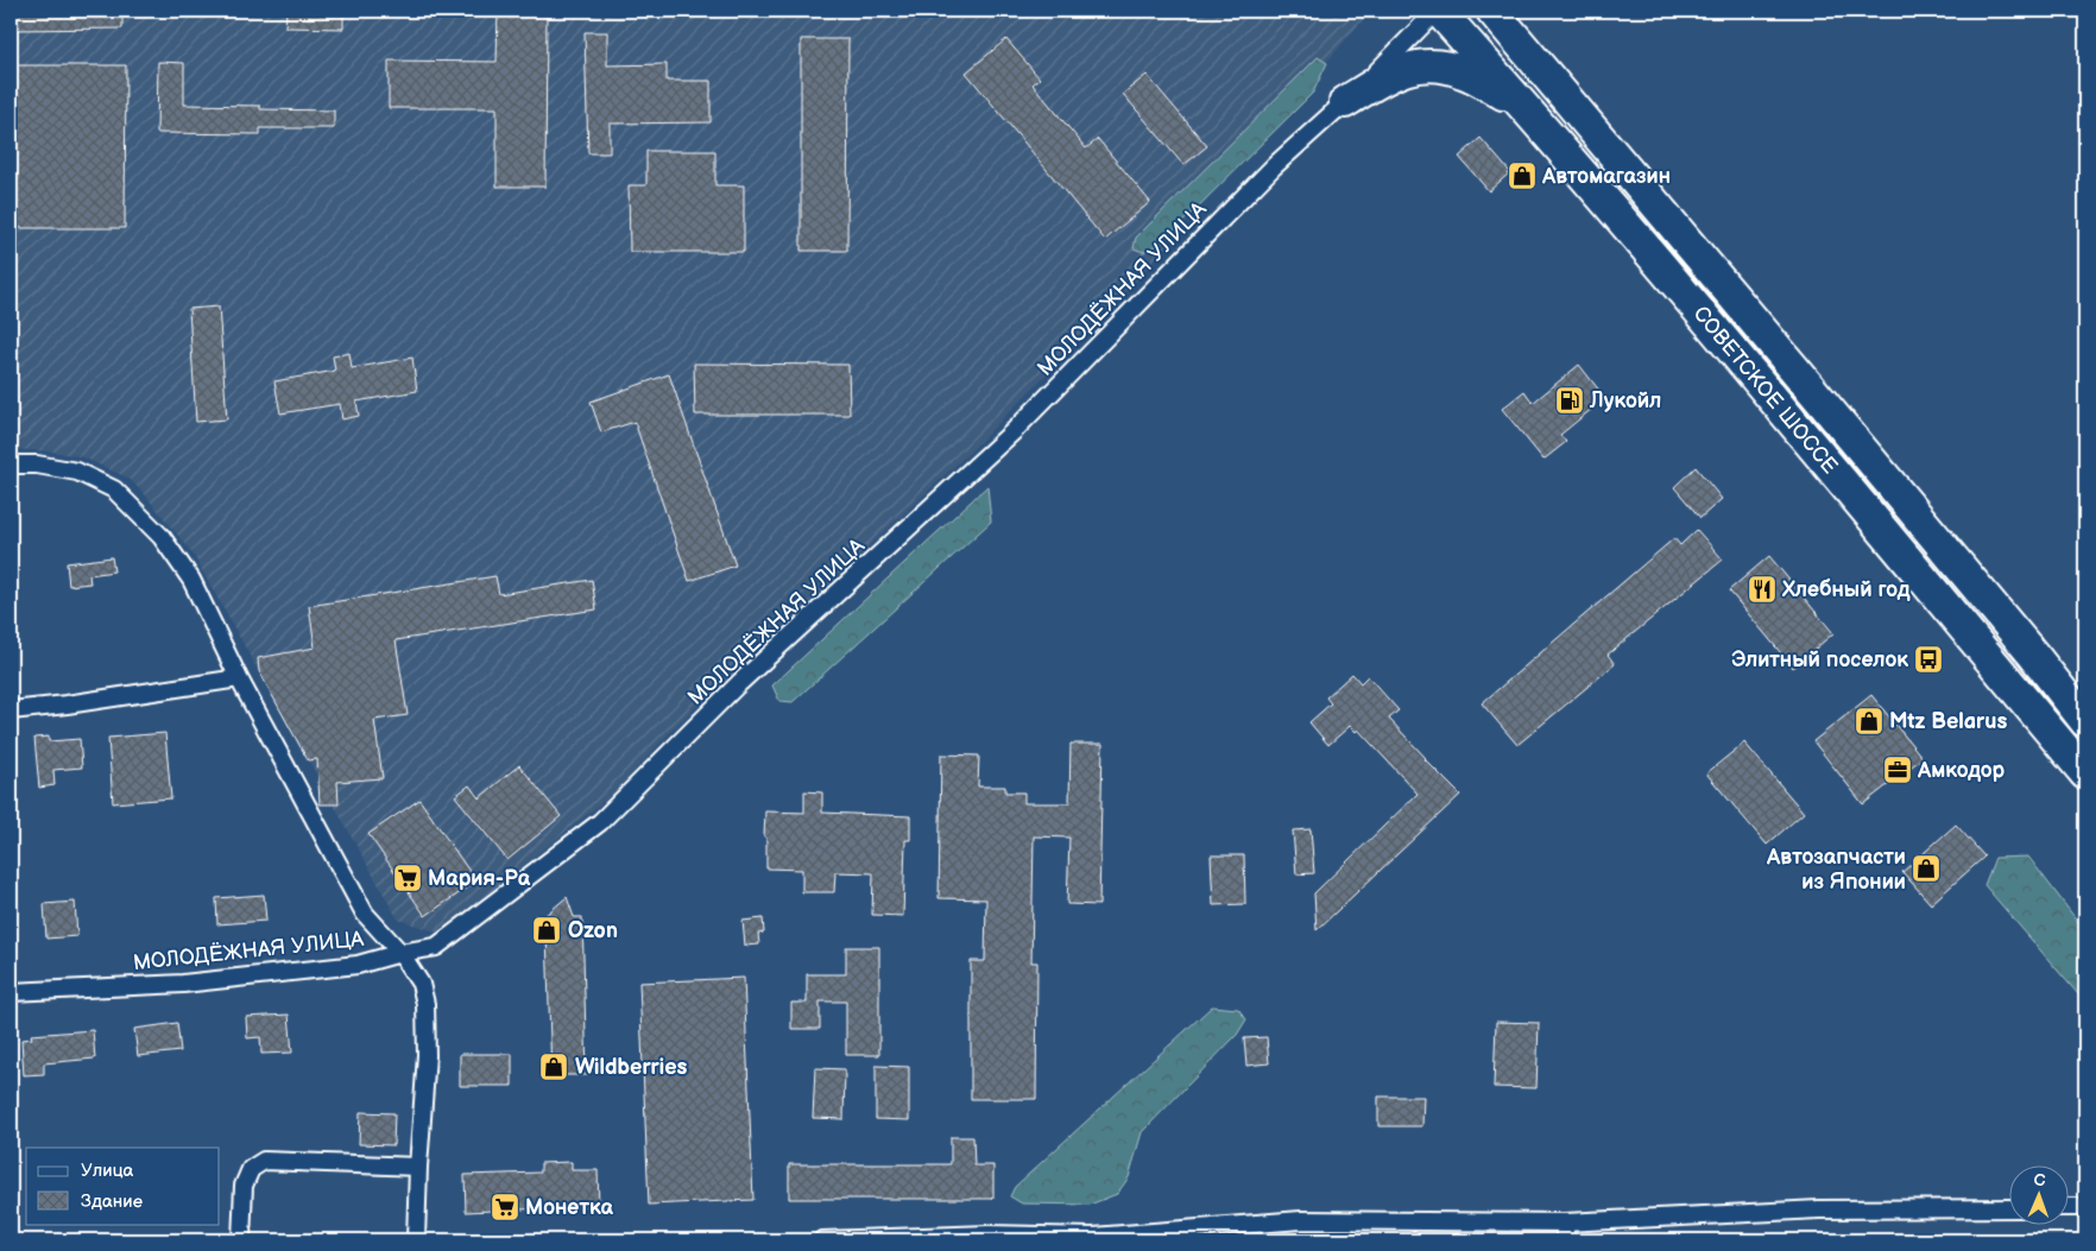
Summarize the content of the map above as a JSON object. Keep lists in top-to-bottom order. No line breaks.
{"streets":{"highway":["СОВЕТСКОЕ ШОССЕ"],"street":["МОЛОДЁЖНАЯ УЛИЦА"]},"crossings":[["МОЛОДЁЖНАЯ УЛИЦА","СОВЕТСКОЕ ШОССЕ"]],"places":{"shop":["Автомагазин","Mtz Belarus","Автозапчасти из Японии","Ozon","Wildberries"],"fuel station":["Лукойл"],"restaurant":["Хлебный год"],"bus stop":["Элитный поселок"],"office":["Амкодор"],"supermarket":["Мария-Ра","Монетка"]},"legend":["Улица","Здание"],"north":"top"}
